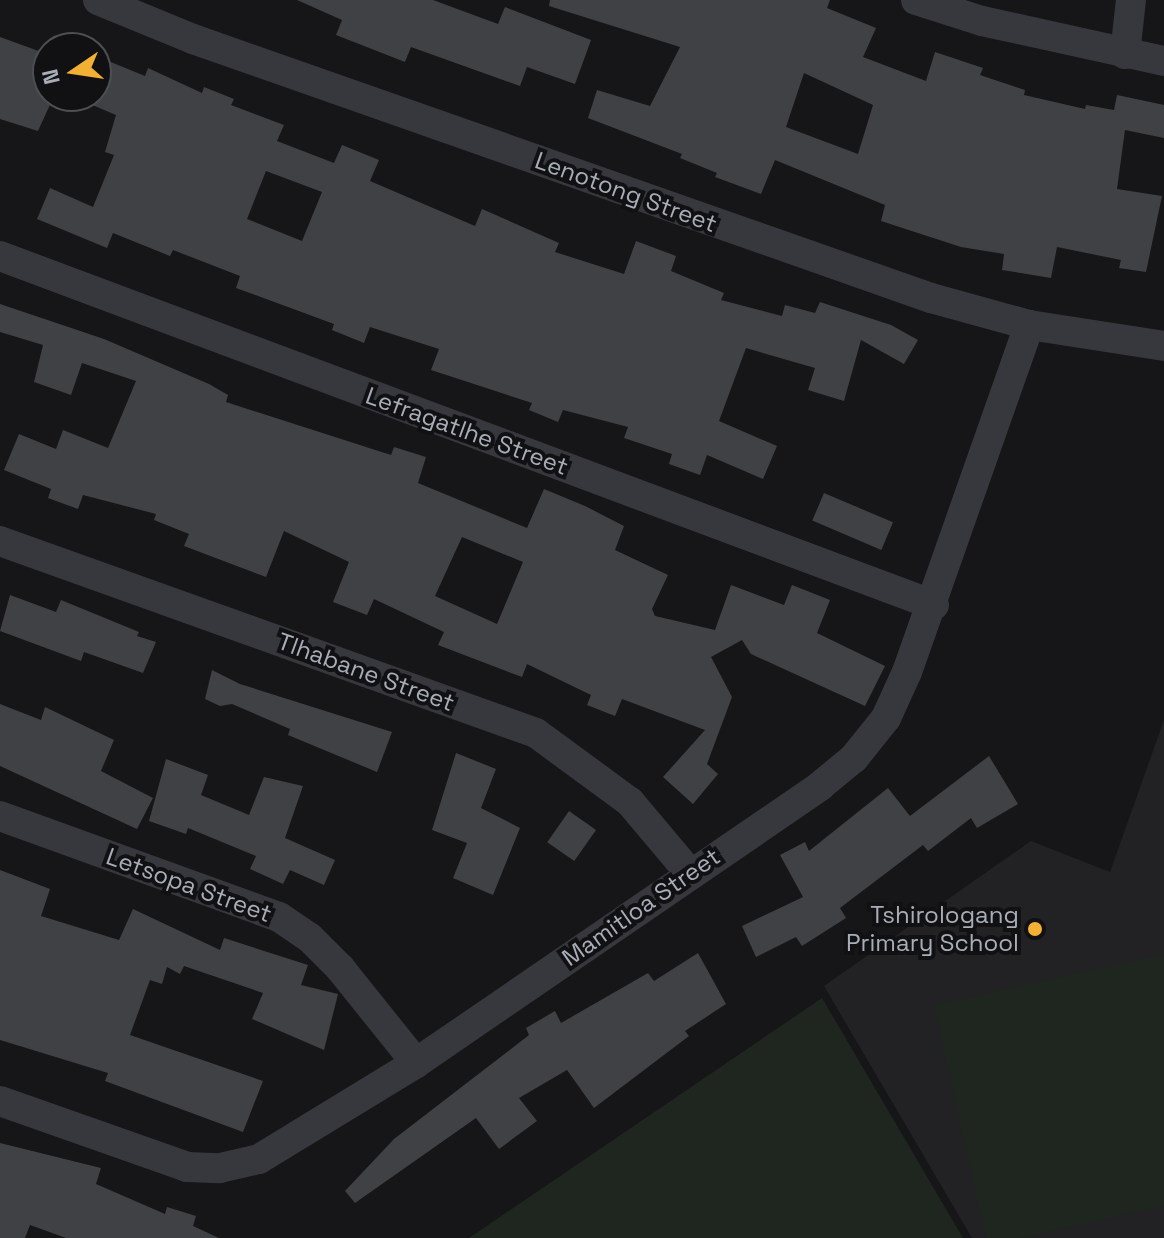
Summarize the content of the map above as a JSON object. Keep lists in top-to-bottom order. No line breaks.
{"streets":{"street":["Lenotong Street","Lefragatlhe Street","Tlhabane Street","Letsopa Street","Mamitloa Street"]},"crossings":[["Lenotong Street","Mamitloa Street"],["Lefragatlhe Street","Mamitloa Street"],["Tlhabane Street","Mamitloa Street"],["Letsopa Street","Mamitloa Street"]],"places":["Tshirologang Primary School"],"north":"left"}
